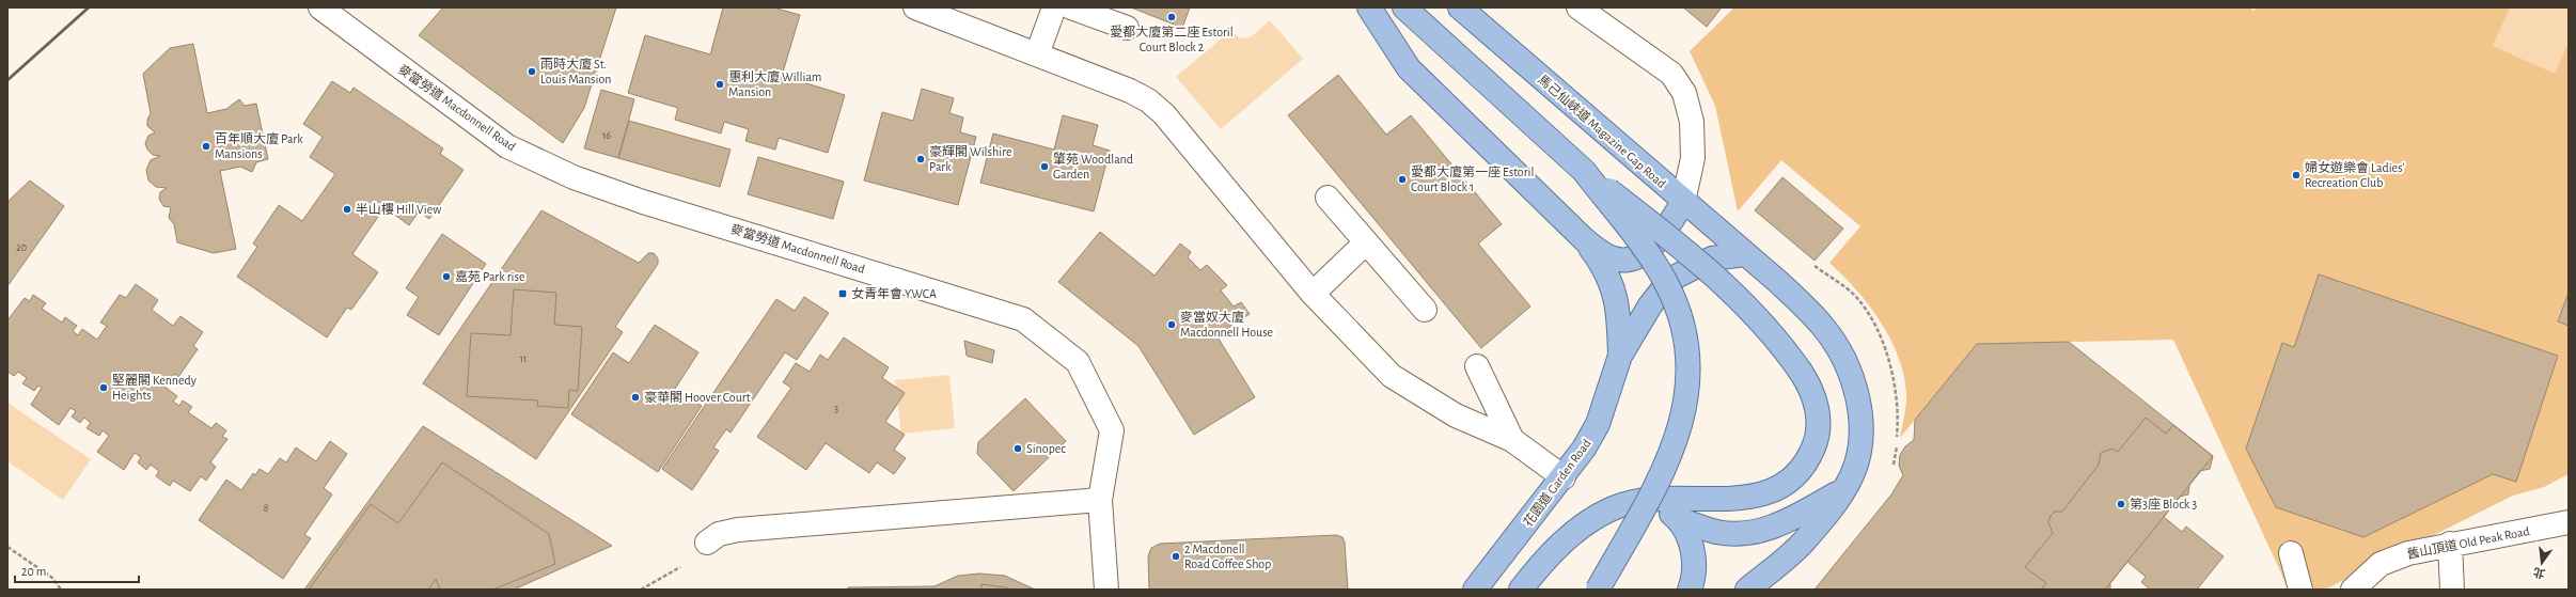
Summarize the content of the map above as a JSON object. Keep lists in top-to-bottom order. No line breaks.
{"streets":{"main road":["馬己仙峽道 Magazine Gap Road","花園道 Garden Road"],"street":["麥當勞道 Macdonnell Road","舊山頂道 Old Peak Road"]},"crossings":[["馬己仙峽道 Magazine Gap Road","花園道 Garden Road"]],"places":{"other":["愛都大廈第二座 Estoril Court Block 2","雨時大廈 St. Louis Mansion","惠利大廈 William Mansion","百年順大廈 Park Mansions","豪輝閣 Wilshire Park","肇苑 Woodland Garden","婦女遊樂會 Ladies' Recreation Club","愛都大廈第一座 Estoril Court Block 1","半山樓 Hill View","嘉苑 Park rise","麥當奴大廈 Macdonnell House","堅麗閣 Kennedy Heights","豪華閣 Hoover Court","Sinopec","第3座 Block 3","2 Macdonell Road Coffee Shop"],"transit":["女青年會 YWCA"]},"house_numbers":["16","20","11","3","8"],"scale_bar":"20 m","north":"bottom"}
